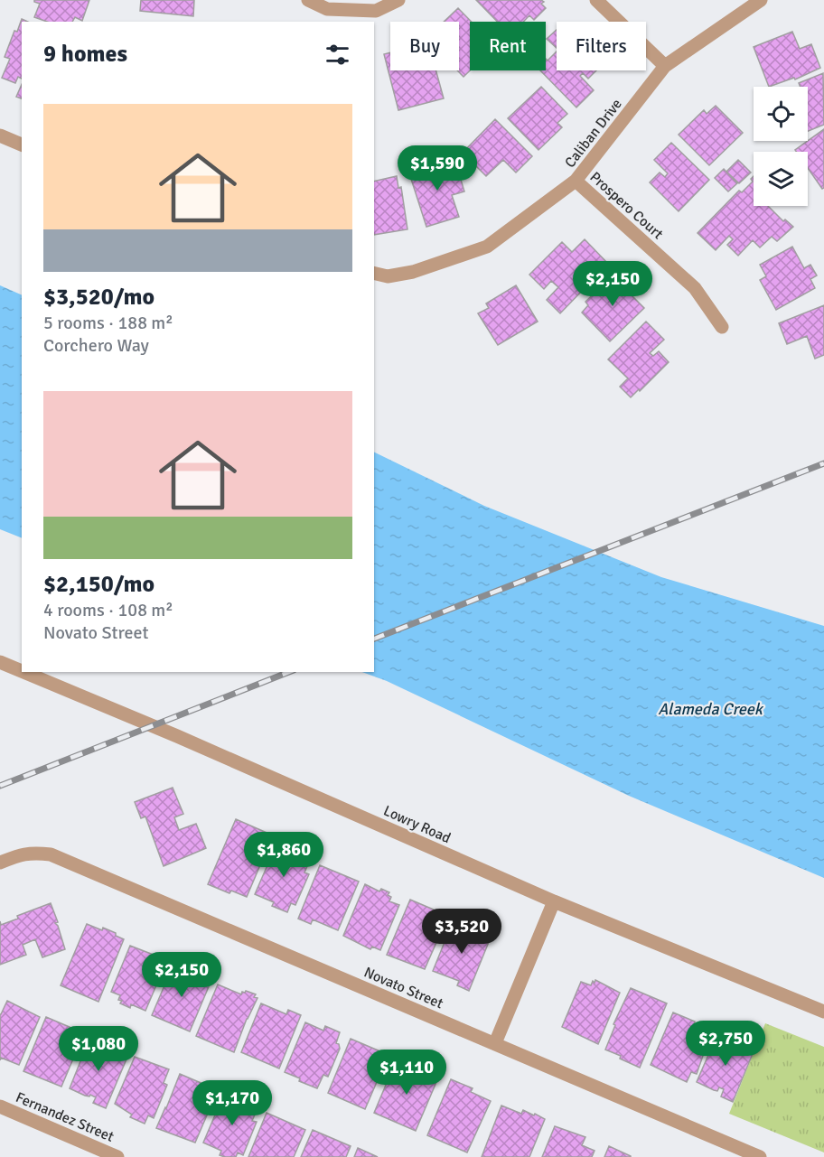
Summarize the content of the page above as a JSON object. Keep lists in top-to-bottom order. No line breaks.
{"streets":{"street":["Caliban Drive","Prospero Court","Lowry Road","Novato Street","Fernandez Street"]},"crossings":[["Caliban Drive","Prospero Court"]],"water":["Alameda Creek"],"page":{"chip":["Buy","Rent","Filters"],"heading":"9 homes","list":[{"name":"$3,520/mo","note":"5 rooms · 188 m² · Corchero Way"},{"name":"$2,150/mo","note":"4 rooms · 108 m² · Novato Street"}],"price":["$1,590","$2,150","$1,860","$3,520","$2,150","$2,750","$1,080","$1,110","$1,170"]}}
